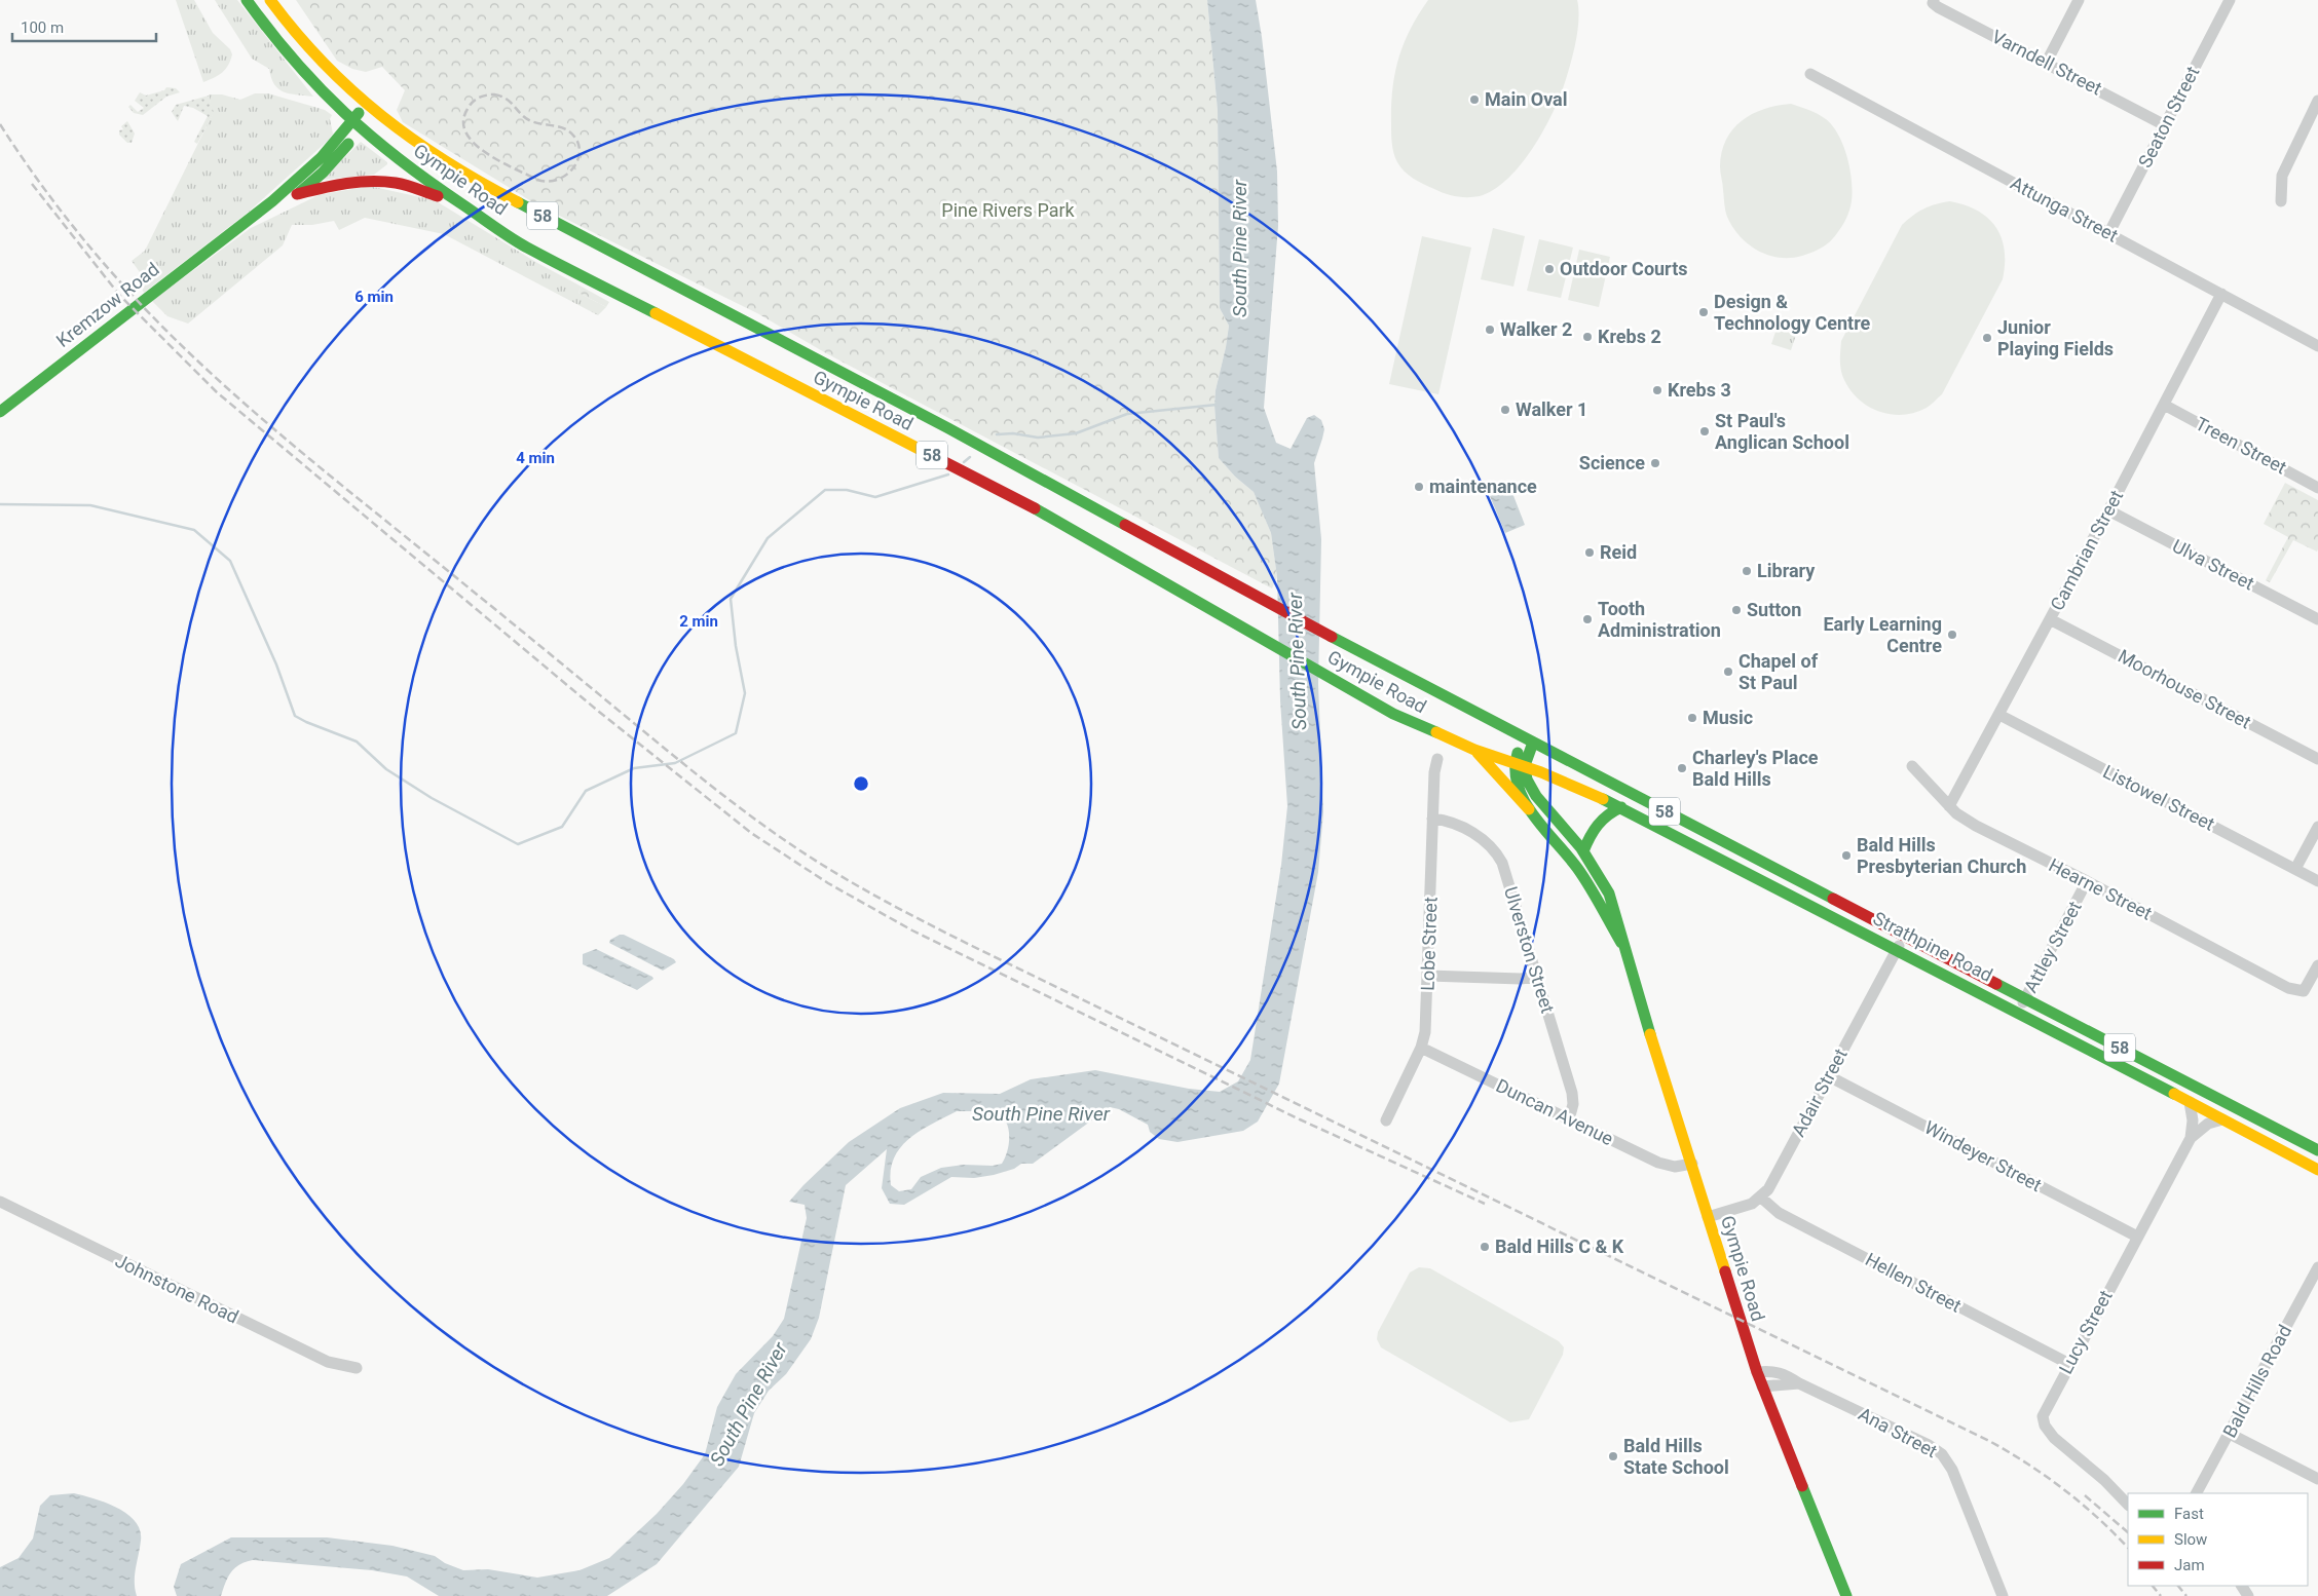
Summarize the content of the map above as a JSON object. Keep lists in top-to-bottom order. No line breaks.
{"streets":{"main road":["Gympie Road","58","Kremzow Road","Strathpine Road"],"street":["Varndell Street","Seaton Street","Attunga Street","Treen Street","Cambrian Street","Ulva Street","Moorhouse Street","Listowel Street","Hearne Street","Lobe Street","Attley Street","Ulverston Street","Adair Street","Duncan Avenue","Windeyer Street","Hellen Street","Johnstone Road","Lucy Street","Bald Hills Road","Ana Street"]},"crossings":[["Varndell Street","Seaton Street"],["Seaton Street","Attunga Street"],["Gympie Road","Kremzow Road"],["Gympie Road","Strathpine Road"],["Gympie Road","Adair Street"],["Gympie Road","Duncan Avenue"],["Gympie Road","Ana Street"],["Attunga Street","Cambrian Street"],["Treen Street","Cambrian Street"],["Cambrian Street","Ulva Street"],["Cambrian Street","Moorhouse Street"],["Cambrian Street","Listowel Street"],["Cambrian Street","Hearne Street"],["Hearne Street","Attley Street"],["Lobe Street","Ulverston Street"],["Lobe Street","Duncan Avenue"],["Strathpine Road","Attley Street"],["Strathpine Road","Adair Street"],["Strathpine Road","Lucy Street"],["Ulverston Street","Duncan Avenue"],["Adair Street","Windeyer Street"],["Adair Street","Hellen Street"],["Windeyer Street","Lucy Street"],["Hellen Street","Lucy Street"]],"water":["South Pine River"],"parks":["Pine Rivers Park"],"places":["Main Oval","Outdoor Courts","Design & Technology Centre","Walker 2","Krebs 2","Junior Playing Fields","Krebs 3","Walker 1","St Paul's Anglican School","Science","maintenance","Reid","Library","Sutton","Tooth Administration","Early Learning Centre","Chapel of St Paul","Music","Charley's Place Bald Hills","Bald Hills Presbyterian Church","Bald Hills C & K","Bald Hills State School"],"legend":["Fast","Slow","Jam"],"scale_bar":"100 m","rings":["6 min","4 min","2 min"]}
